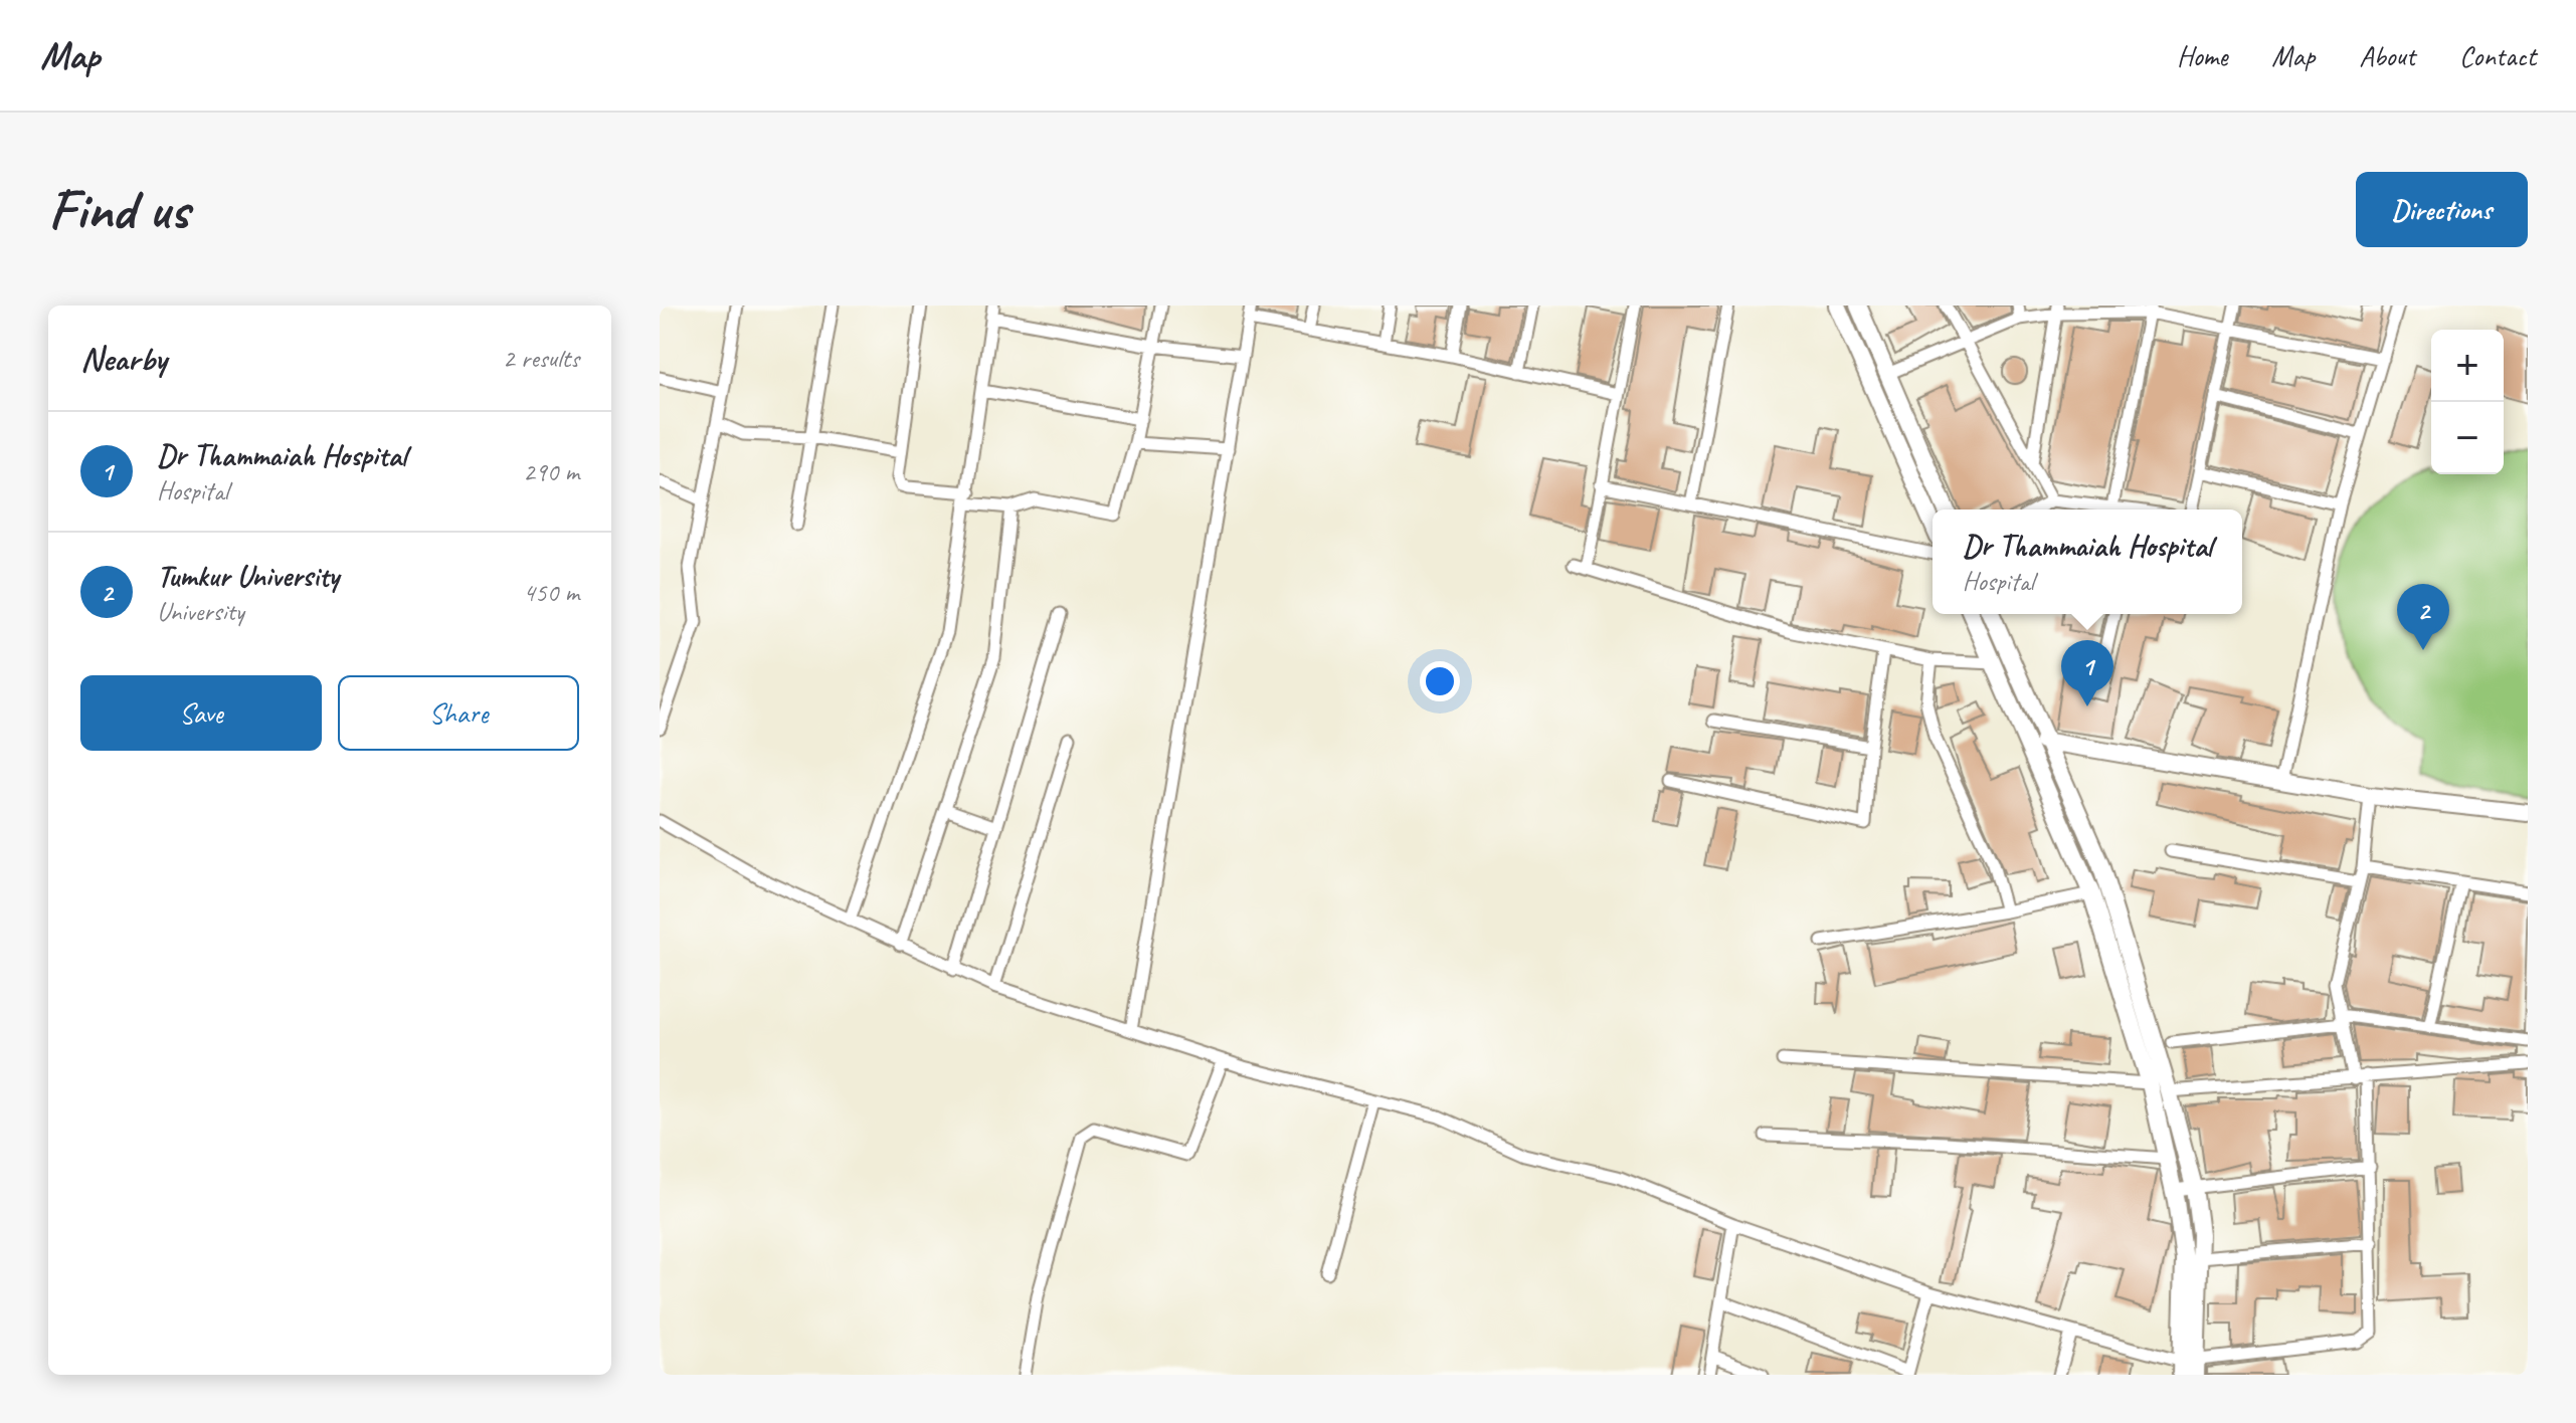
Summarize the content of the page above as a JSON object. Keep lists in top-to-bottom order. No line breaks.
{"page":{"header":"Map","nav":["Home","Map","About","Contact"],"buttons":["Directions",["Save","Share"]],"title":"Find us","heading":["Nearby","2 results"],"map_buttons":["+","−"],"list":[{"mark":"1","name":"Dr Thammaiah Hospital","note":"Hospital","value":"290 m"},{"mark":"2","name":"Tumkur University","note":"University","value":"450 m"}],"popup":["Dr Thammaiah Hospital","Hospital"],"pins":["2","1"]}}
